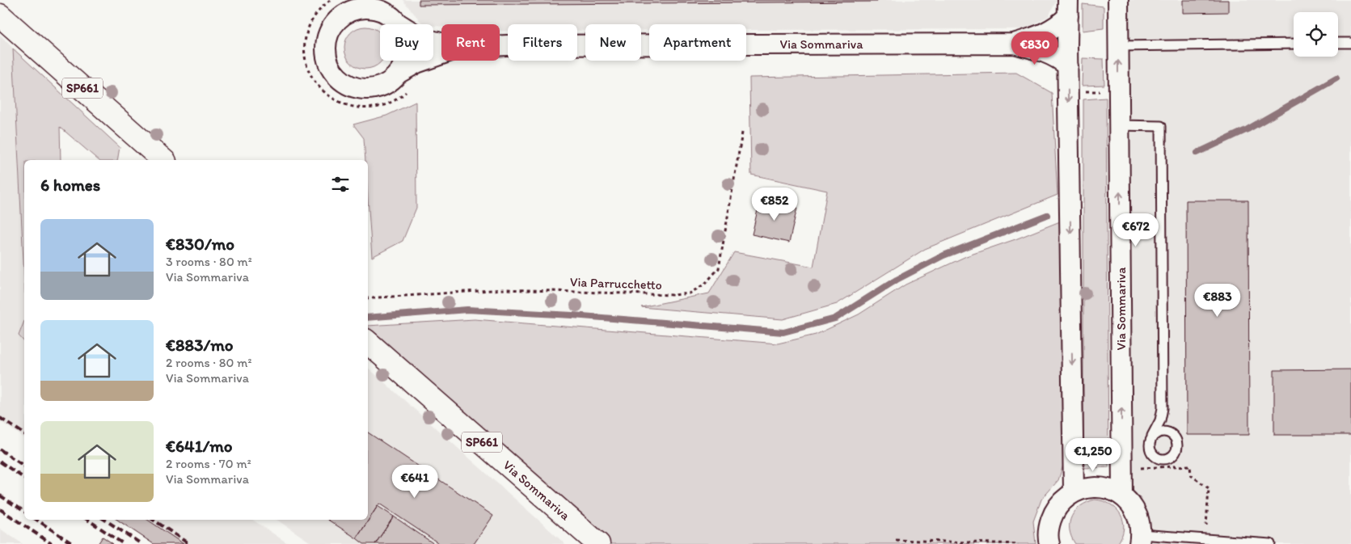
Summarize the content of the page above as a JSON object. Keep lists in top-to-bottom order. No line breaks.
{"streets":{"main road":["Via Sommariva","SP661"],"path":["Via Parrucchetto"]},"page":{"chip":["Buy","Rent","Filters","New","Apartment"],"price":["€830","€852","€672","€883","€1,250","€641"],"heading":"6 homes","list":[{"name":"€830/mo","note":"3 rooms · 80 m² · Via Sommariva"},{"name":"€883/mo","note":"2 rooms · 80 m² · Via Sommariva"},{"name":"€641/mo","note":"2 rooms · 70 m² · Via Sommariva"}]}}
